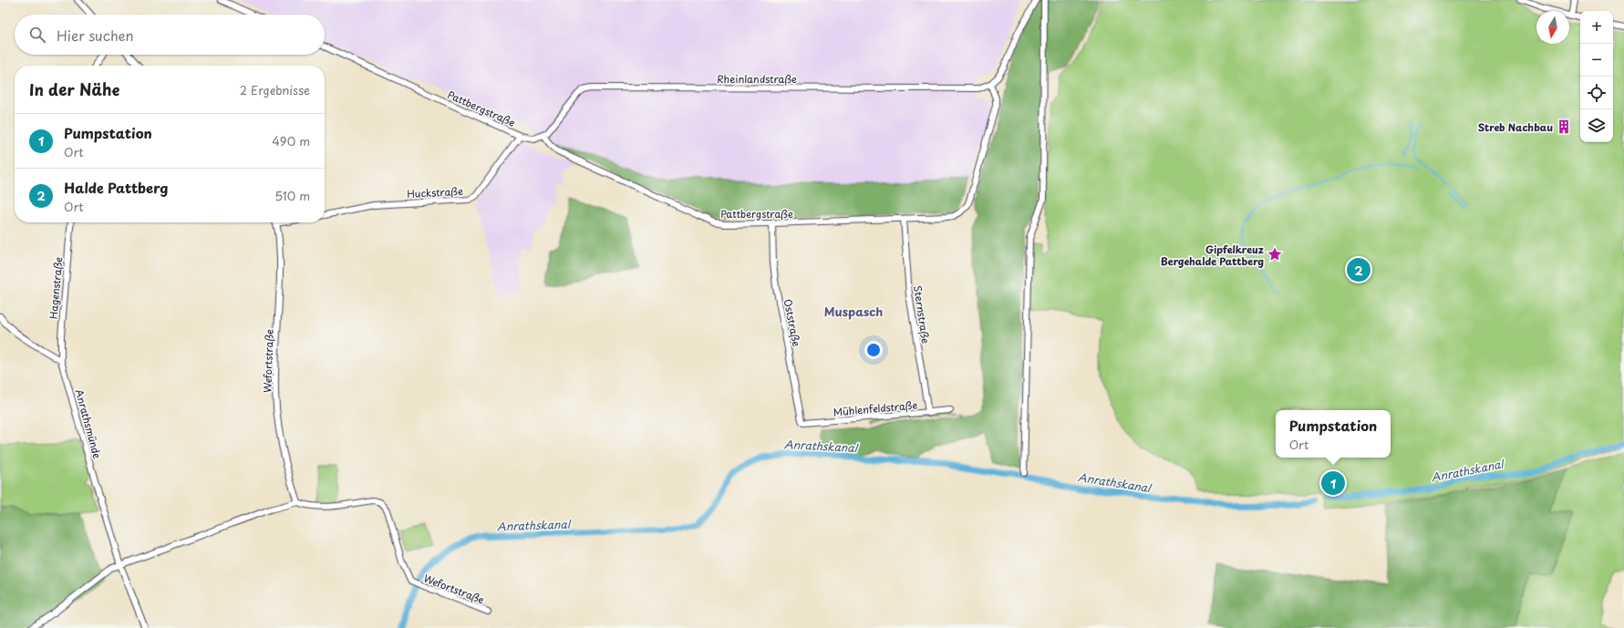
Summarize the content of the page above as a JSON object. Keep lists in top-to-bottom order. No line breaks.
{"streets":{"street":["Rheinlandstraße","Pattbergstraße","Huckstraße","Hagenstraße","Sternstraße","Oststraße","Wefortstraße","Mühlenfeldstraße","Anrathsmünde"]},"crossings":[["Rheinlandstraße","Pattbergstraße"],["Pattbergstraße","Huckstraße"],["Pattbergstraße","Sternstraße"],["Pattbergstraße","Oststraße"],["Hagenstraße","Anrathsmünde"],["Sternstraße","Mühlenfeldstraße"],["Oststraße","Mühlenfeldstraße"],["Wefortstraße","Anrathsmünde"]],"districts":["Muspasch"],"water":["Anrathskanal"],"places":{"building":["Streb Nachbau"],"place":["Gipfelkreuz Bergehalde Pattberg"]},"north":"bottom","page":{"map_buttons":["+","−"],"search":"Hier suchen","heading":["In der Nähe","2 Ergebnisse"],"list":[{"mark":"1","name":"Pumpstation","note":"Ort","value":"490 m"},{"mark":"2","name":"Halde Pattberg","note":"Ort","value":"510 m"}],"pins":["2","1"],"popup":["Pumpstation","Ort"]}}
